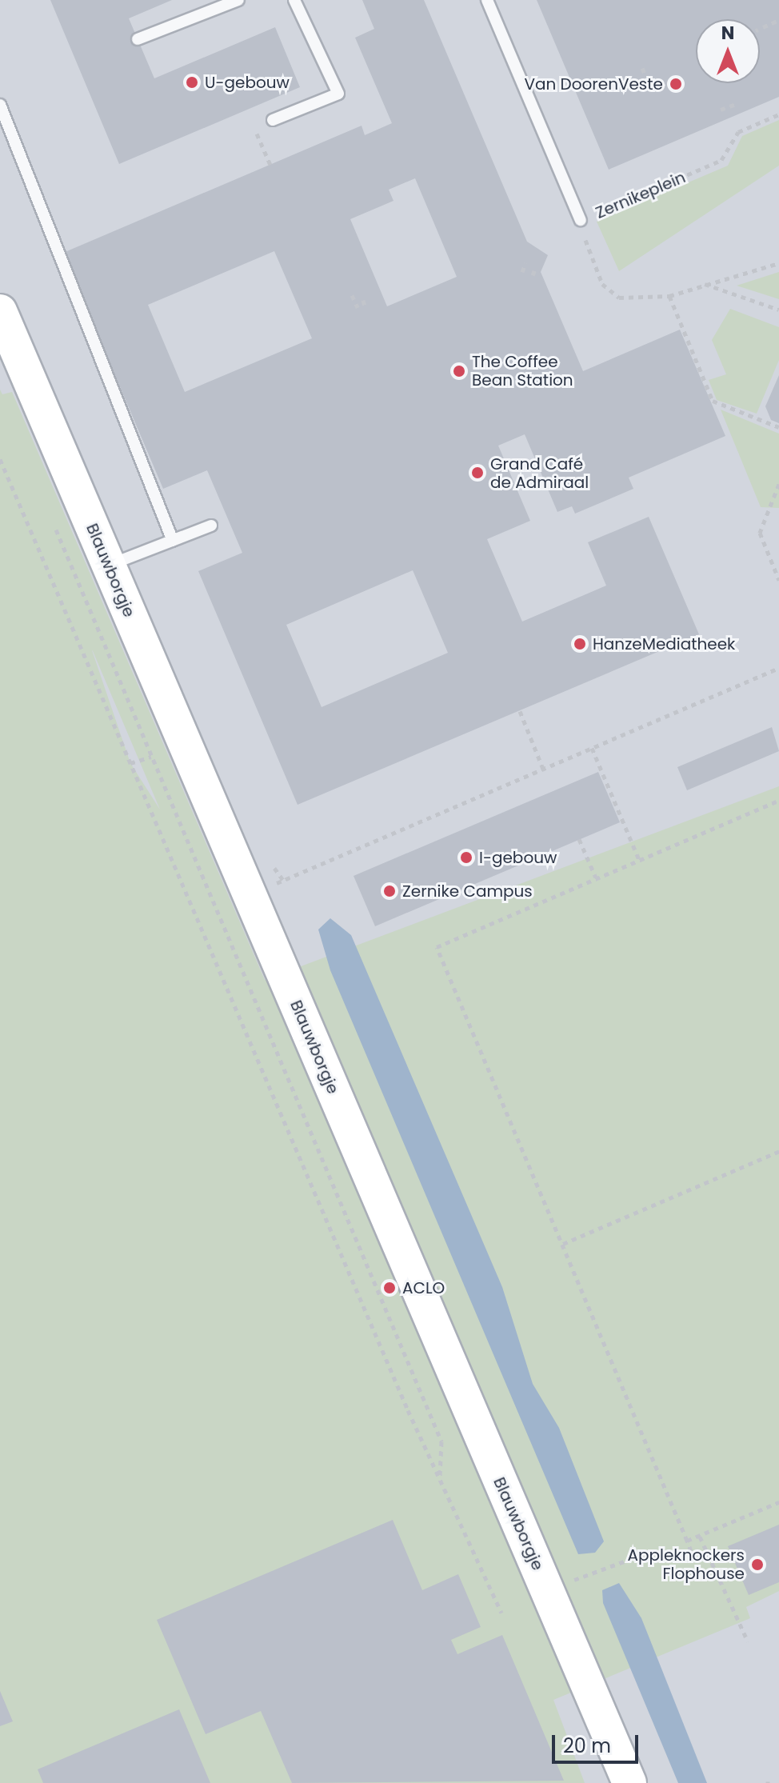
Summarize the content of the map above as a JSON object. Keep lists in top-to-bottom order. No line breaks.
{"streets":{"street":["Blauwborgje"],"path":["Zernikeplein"]},"places":["U-gebouw","Van DoorenVeste","The Coffee Bean Station","Grand Café de Admiraal","HanzeMediatheek","I-gebouw","Zernike Campus","ACLO","Appleknockers Flophouse"],"scale_bar":"20 m","north":"top"}
